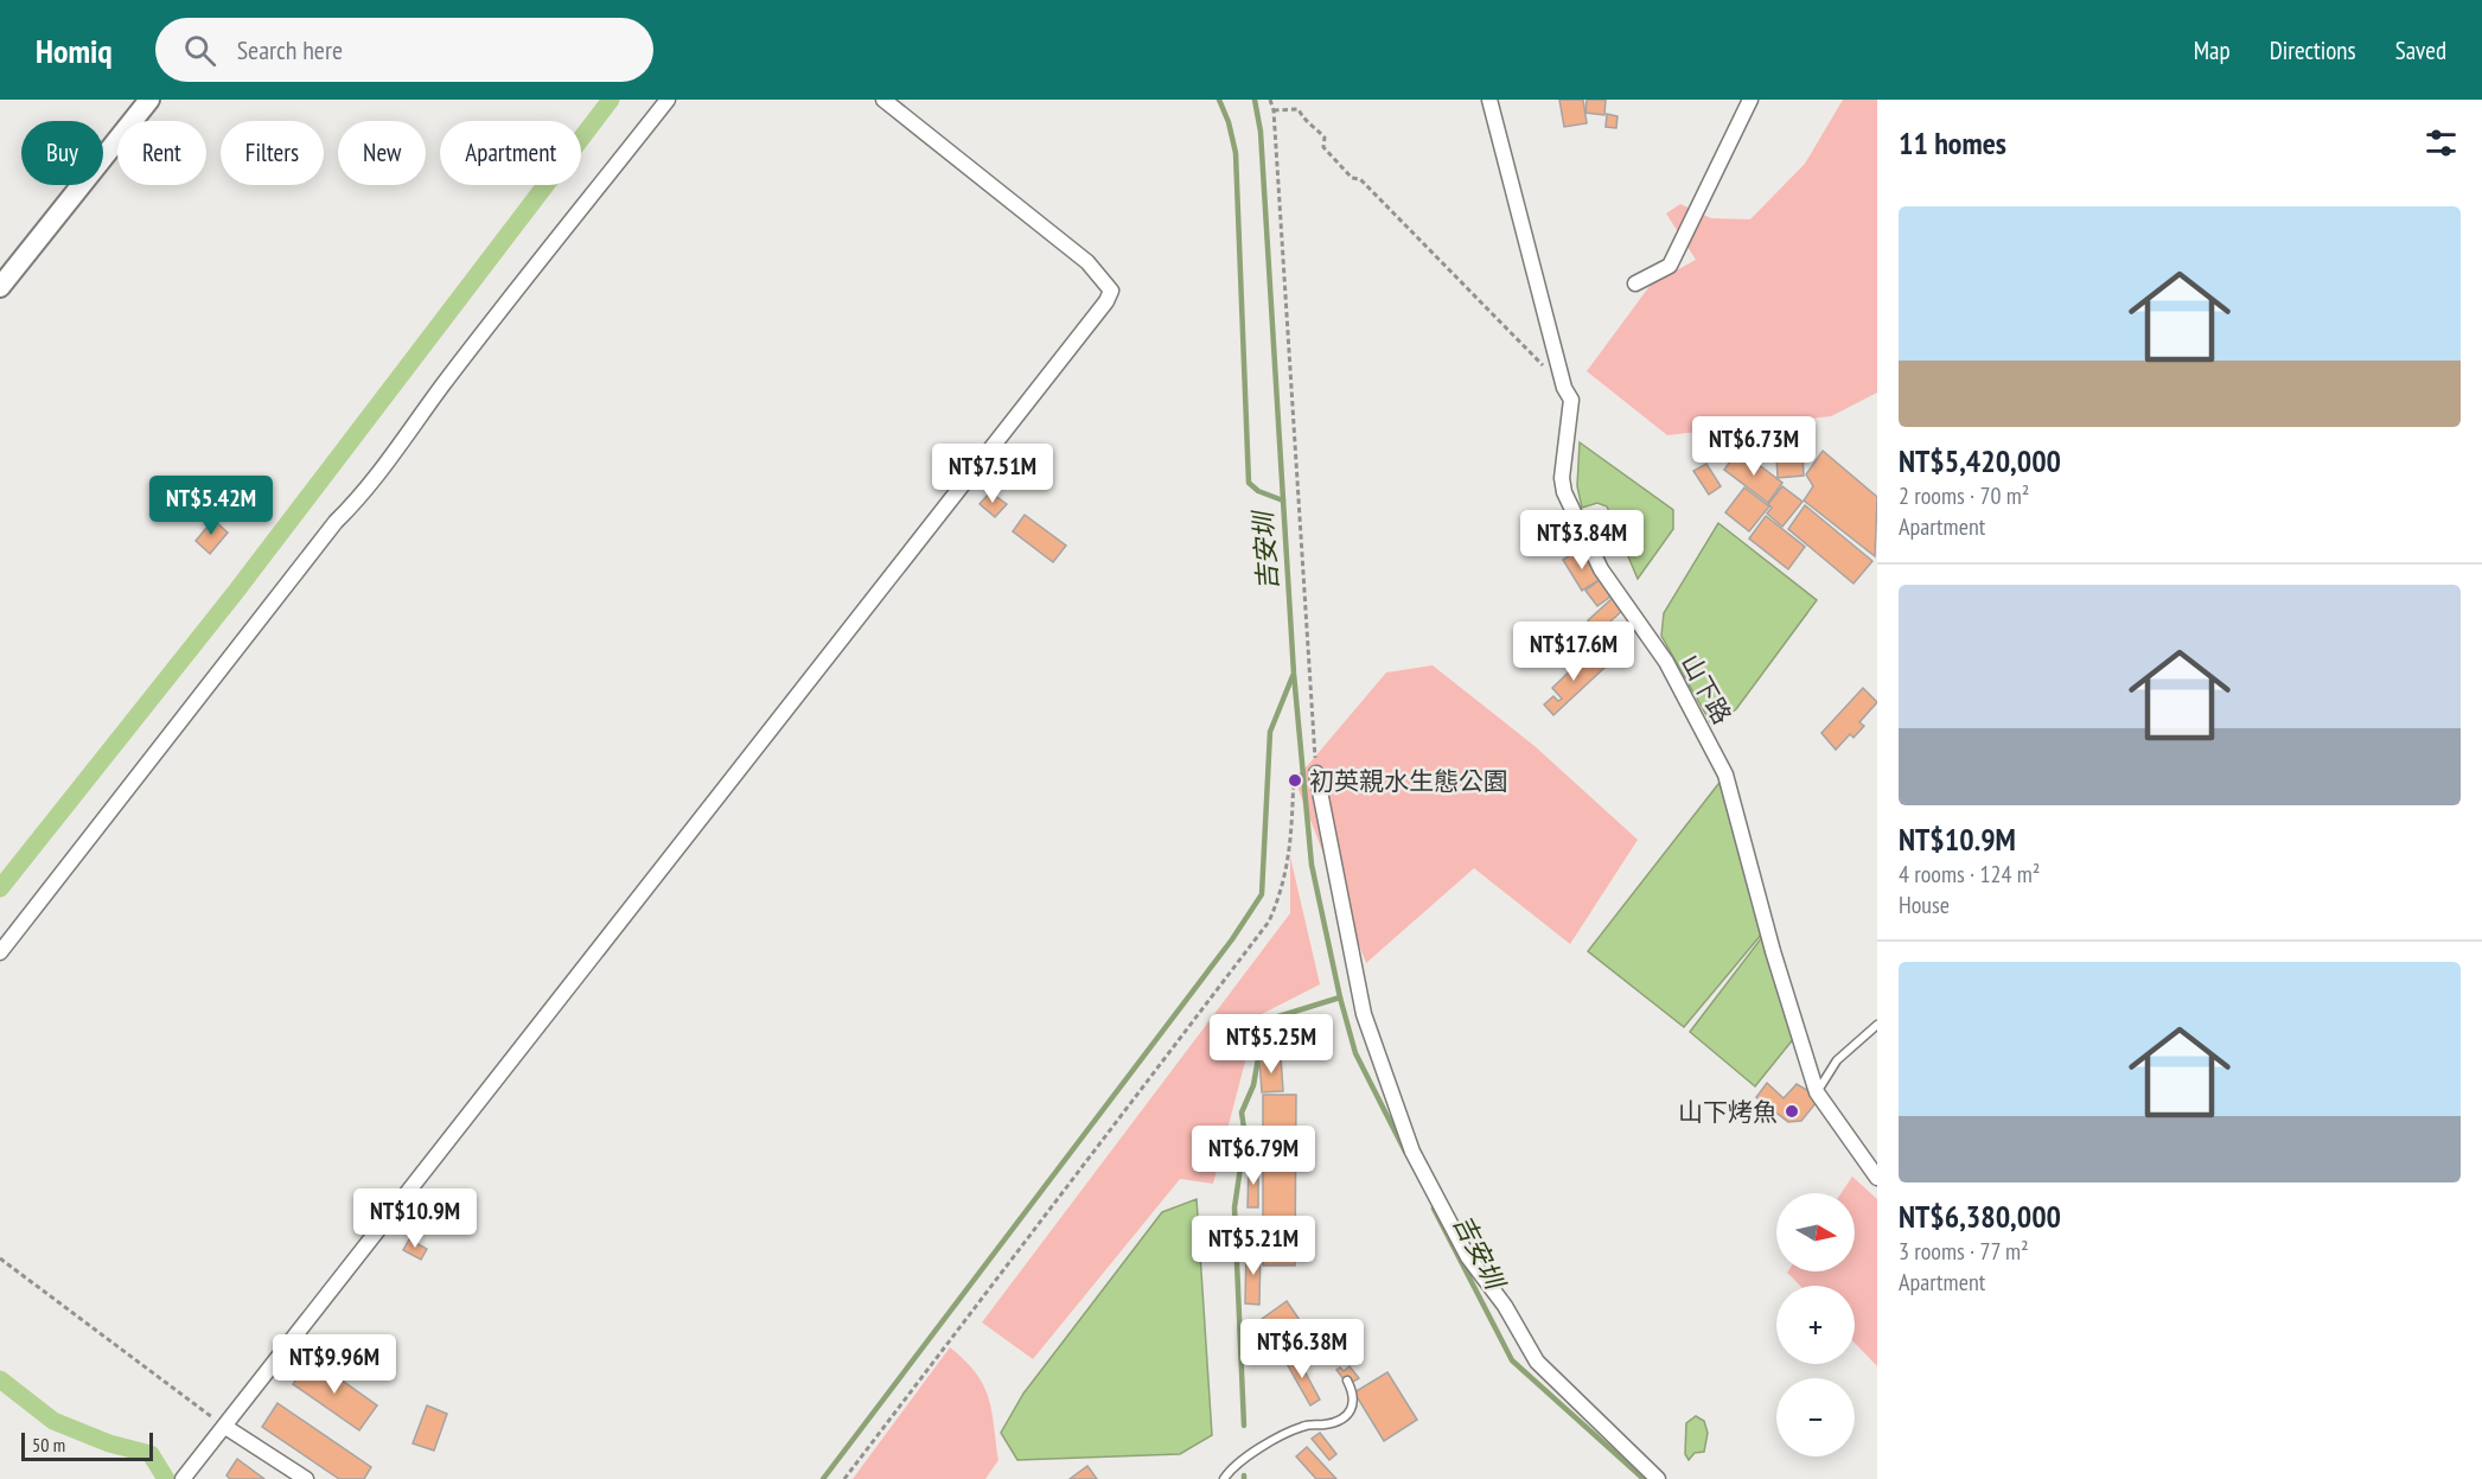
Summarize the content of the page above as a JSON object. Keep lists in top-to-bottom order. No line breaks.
{"streets":{"street":["山下路"]},"water":["吉安圳"],"places":["初英親水生態公園","山下烤魚"],"scale_bar":"50 m","north":"right","page":{"header":"Homiq","search":"Search here","nav":["Map","Directions","Saved"],"heading":"11 homes","chip":["Buy","Rent","Filters","New","Apartment"],"list":[{"name":"NT$5,420,000","note":"2 rooms · 70 m² · Apartment"},{"name":"NT$10.9M","note":"4 rooms · 124 m² · House"},{"name":"NT$6,380,000","note":"3 rooms · 77 m² · Apartment"}],"price":["NT$6.73M","NT$7.51M","NT$5.42M","NT$3.84M","NT$17.6M","NT$5.25M","NT$6.79M","NT$10.9M","NT$5.21M","NT$6.38M","NT$9.96M"],"map_buttons":["+","−"],"scale":"50 m"}}
